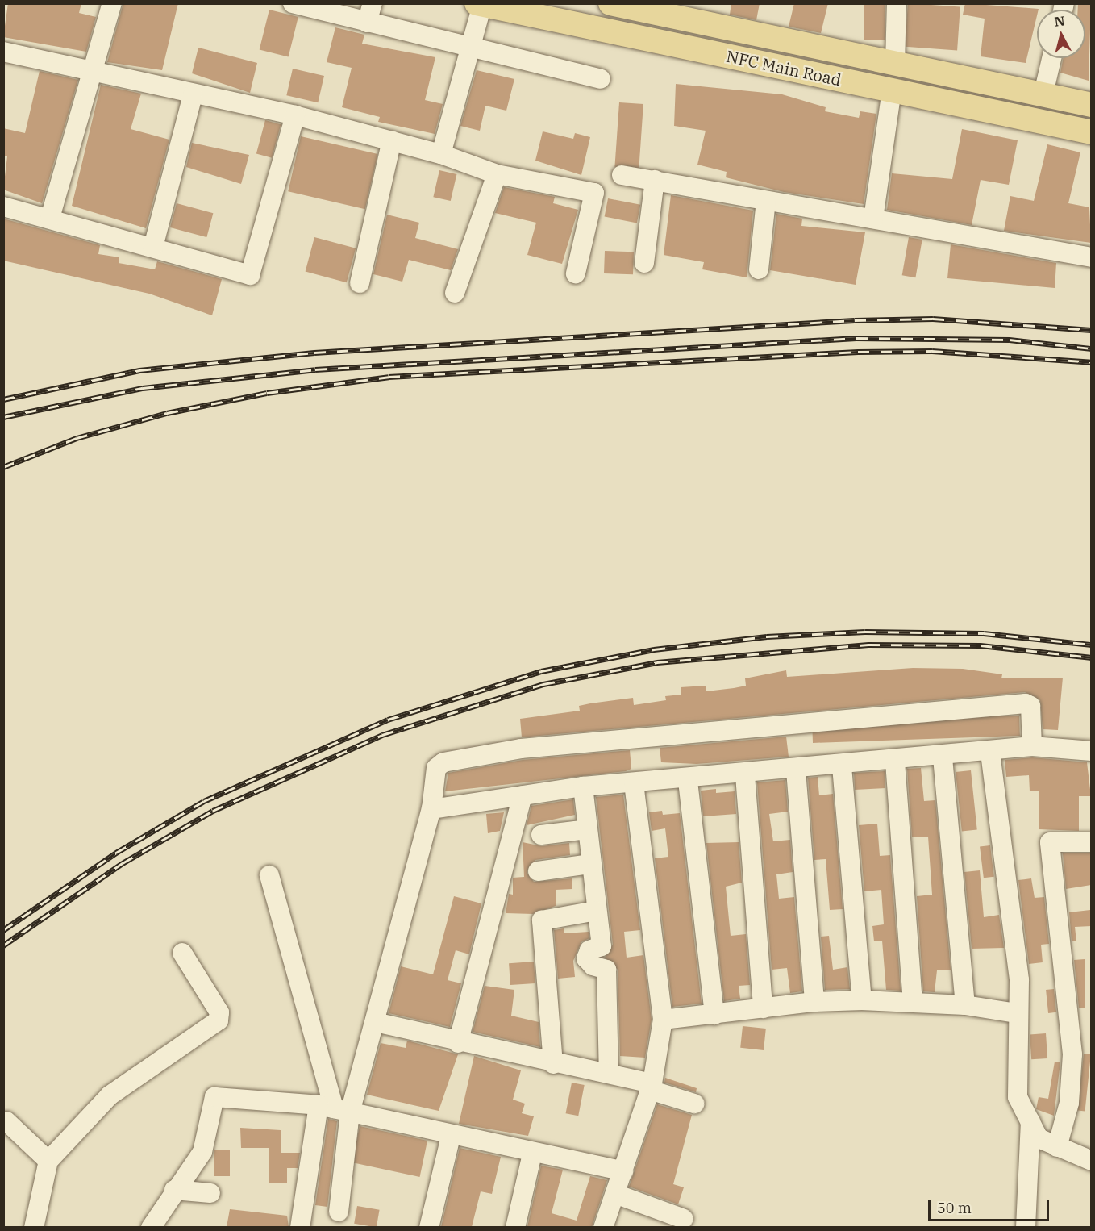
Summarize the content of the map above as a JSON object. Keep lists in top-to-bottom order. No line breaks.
{"streets":{"main road":["NFC Main Road"]},"scale_bar":"50 m","north":"top"}
